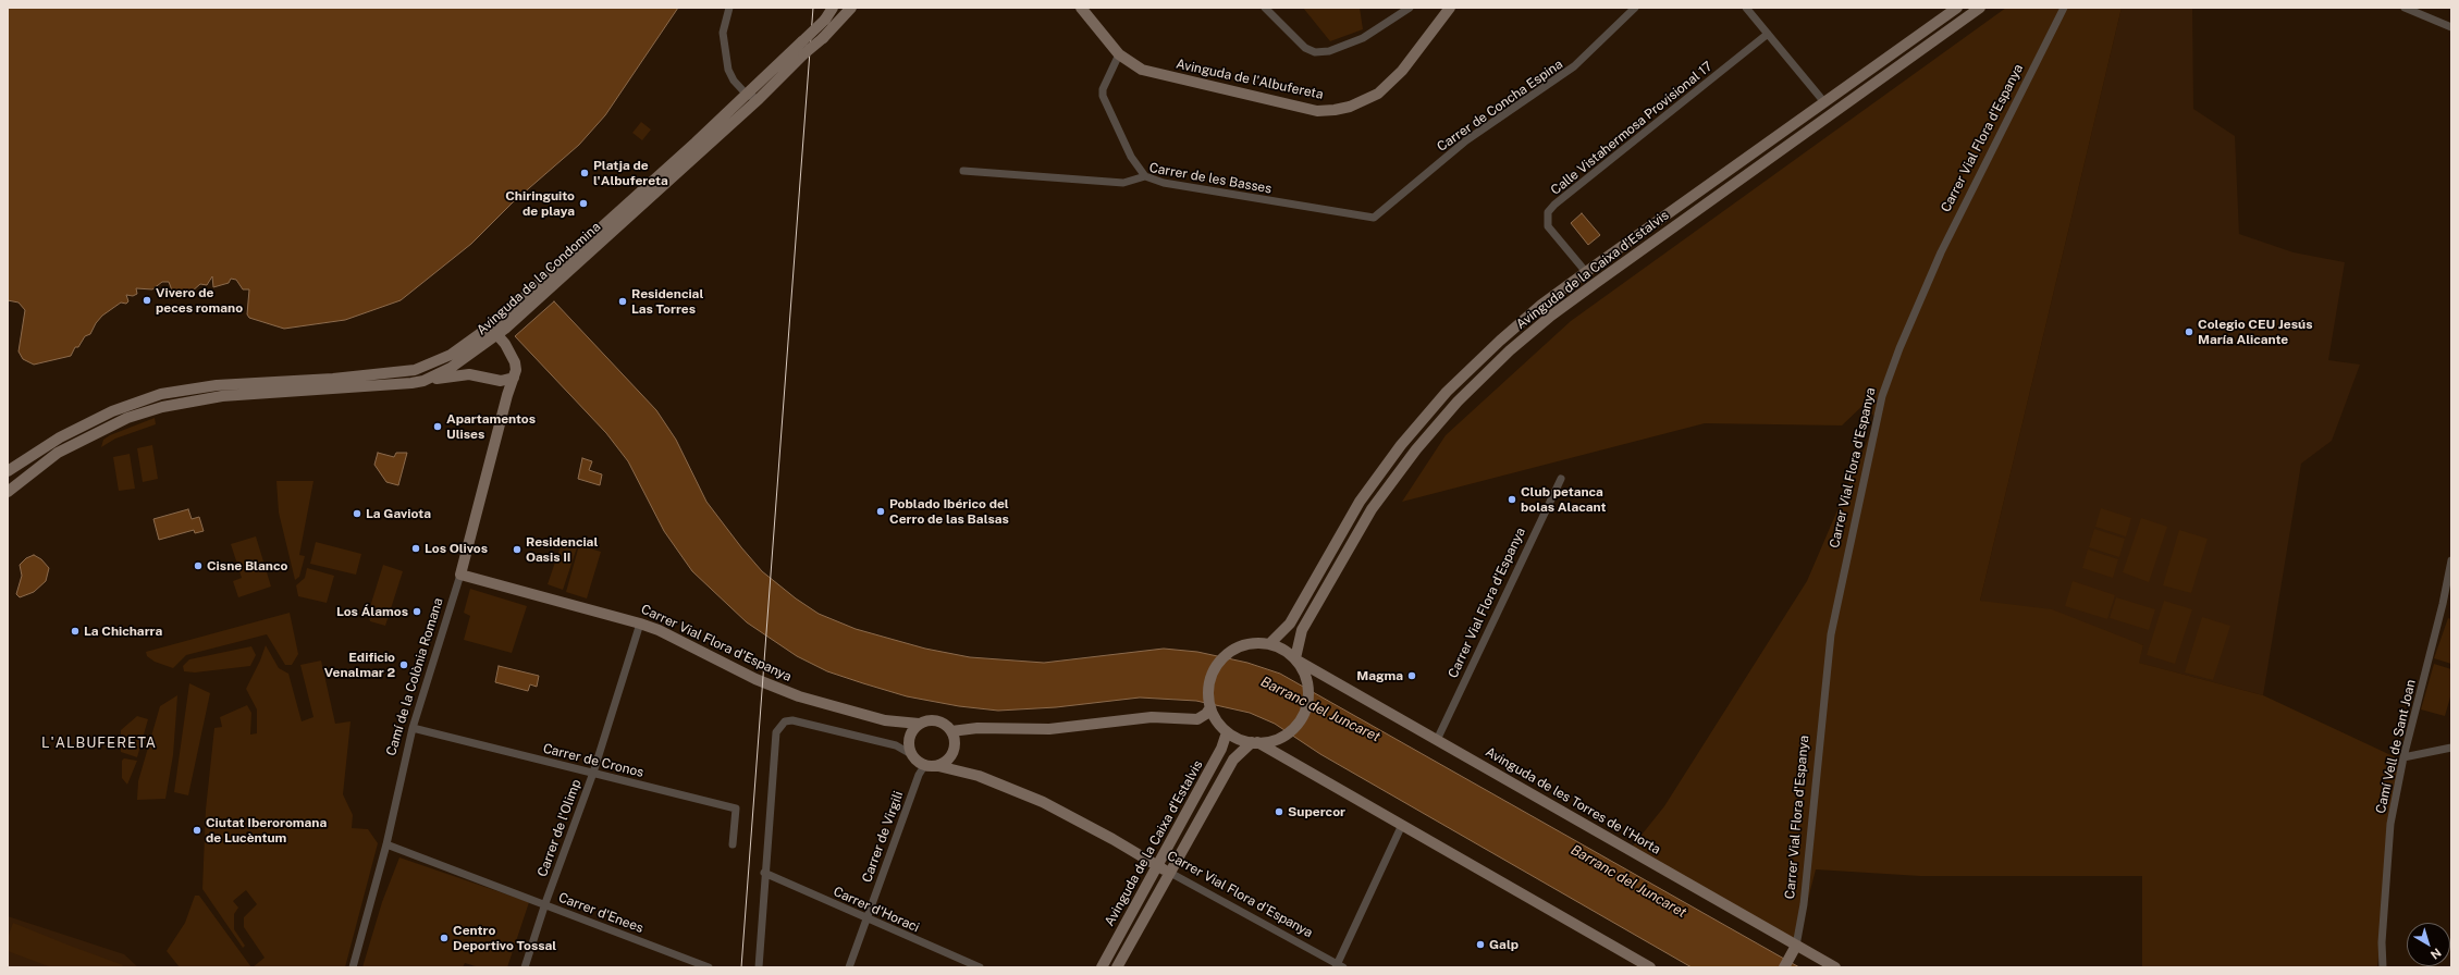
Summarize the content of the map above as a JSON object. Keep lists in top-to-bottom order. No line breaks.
{"streets":{"main road":["Avinguda de l'Albufereta","Carrer Vial Flora d'Espanya","Avinguda de la Caixa d'Estalvis","Avinguda de la Condomina","Camí de la Colònia Romana","Avinguda de les Torres de l'Horta"],"street":["Carrer de Concha Espina","Calle Vistahermosa Provisional 17","Carrer de les Basses","Camí Vell de Sant Joan","Carrer de Cronos","Carrer de l'Olimp","Carrer de Virgili","Carrer d'Horaci","Carrer d'Enees"]},"crossings":[["Carrer de Concha Espina","Carrer de les Basses"],["Calle Vistahermosa Provisional 17","Avinguda de la Caixa d'Estalvis"],["Carrer Vial Flora d'Espanya","Avinguda de la Caixa d'Estalvis"],["Carrer Vial Flora d'Espanya","Camí de la Colònia Romana"],["Carrer Vial Flora d'Espanya","Avinguda de les Torres de l'Horta"],["Carrer Vial Flora d'Espanya","Carrer de l'Olimp"],["Carrer Vial Flora d'Espanya","Carrer de Virgili"],["Avinguda de la Caixa d'Estalvis","Avinguda de les Torres de l'Horta"],["Camí de la Colònia Romana","Carrer de Cronos"],["Camí de la Colònia Romana","Carrer d'Enees"],["Carrer de Cronos","Carrer de l'Olimp"],["Carrer de l'Olimp","Carrer d'Enees"],["Carrer de Virgili","Carrer d'Horaci"]],"districts":["L'ALBUFERETA"],"water":["Barranc del Juncaret"],"places":["Platja de l'Albufereta","Chiringuito de playa","Vivero de peces romano","Residencial Las Torres","Colegio CEU Jesús María Alicante","Apartamentos Ulises","Club petanca bolas Alacant","Poblado Ibérico del Cerro de las Balsas","La Gaviota","Los Olivos","Residencial Oasis II","Cisne Blanco","Los Álamos","La Chicharra","Edificio Venalmar 2","Magma","Supercor","Ciutat Iberoromana de Lucèntum","Centro Deportivo Tossal","Galp"],"north":"bottom right"}
